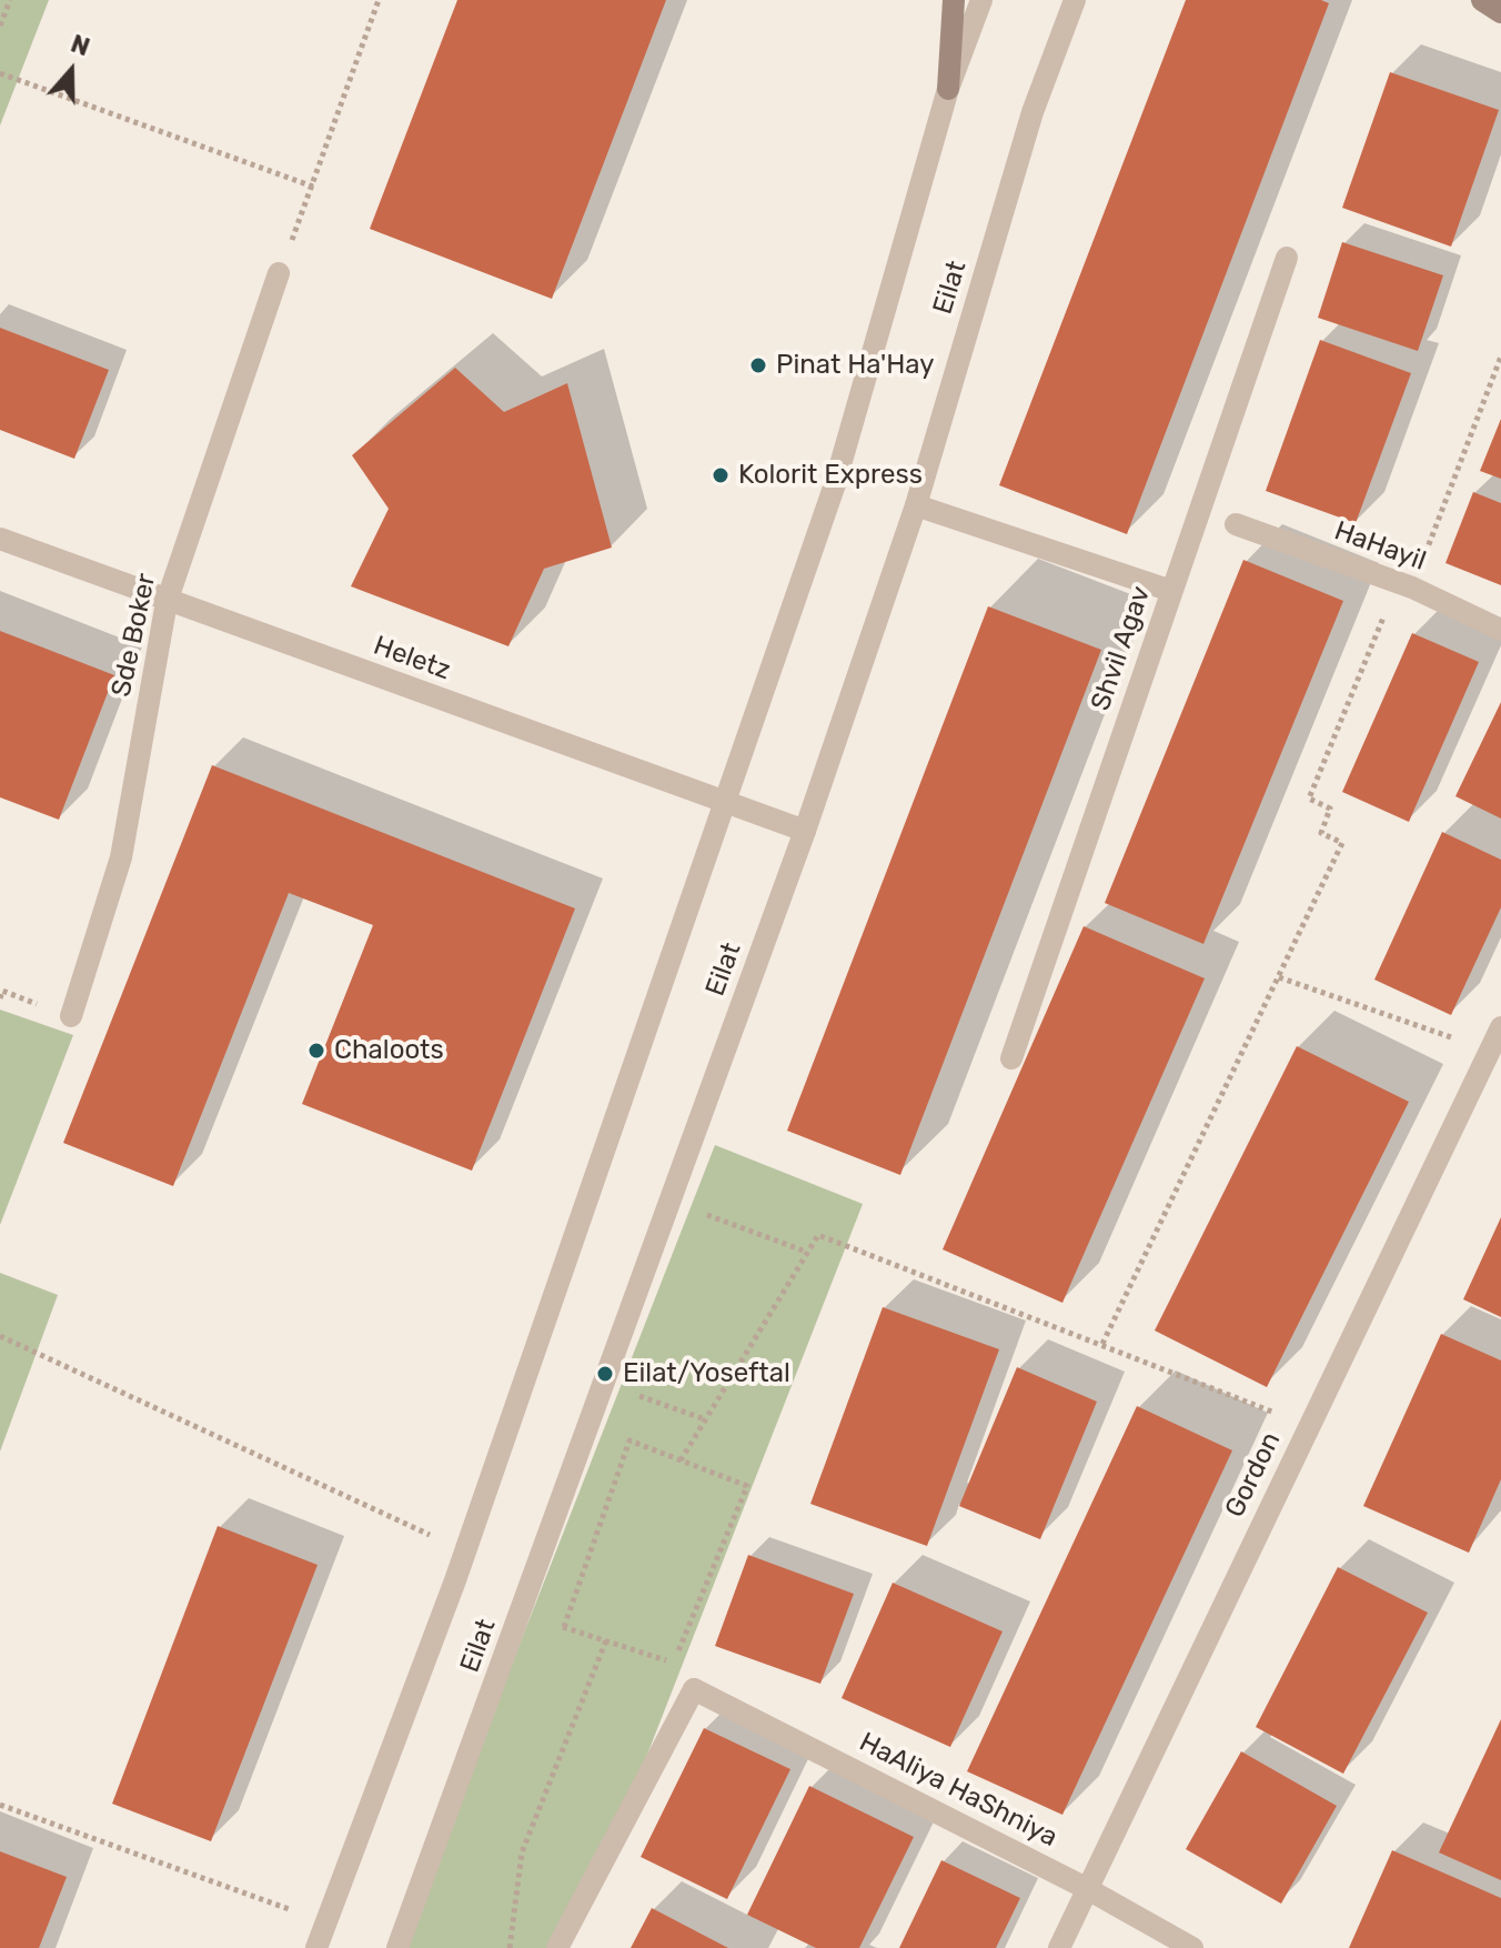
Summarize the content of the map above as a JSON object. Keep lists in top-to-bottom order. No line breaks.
{"streets":{"street":["Eilat","HaHayil","Sde Boker","Shvil Agav","Heletz","Gordon","HaAliya HaShniya"]},"crossings":[["Eilat","Heletz"],["Sde Boker","Heletz"],["Gordon","HaAliya HaShniya"]],"places":["Pinat Ha'Hay","Kolorit Express","Chaloots","Eilat/Yoseftal"],"north":"top"}
